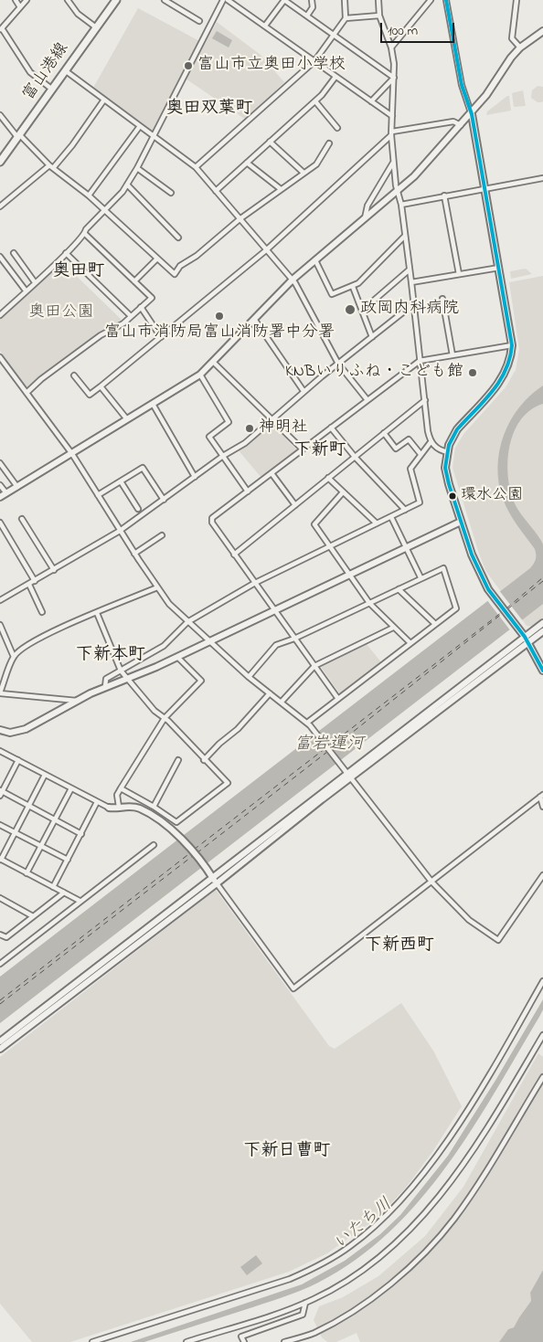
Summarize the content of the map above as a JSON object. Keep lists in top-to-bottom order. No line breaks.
{"streets":{"main road":["富山港線"]},"districts":["奥田双葉町","奥田町","下新町","下新本町","下新西町","下新日曹町"],"water":["富岩運河","いたち川"],"parks":["奥田公園"],"places":["富山市立奥田小学校","政岡内科病院","富山市消防局富山消防署中分署","KNBいりふね・こども館","神明社","環水公園"],"scale_bar":"100 m"}
